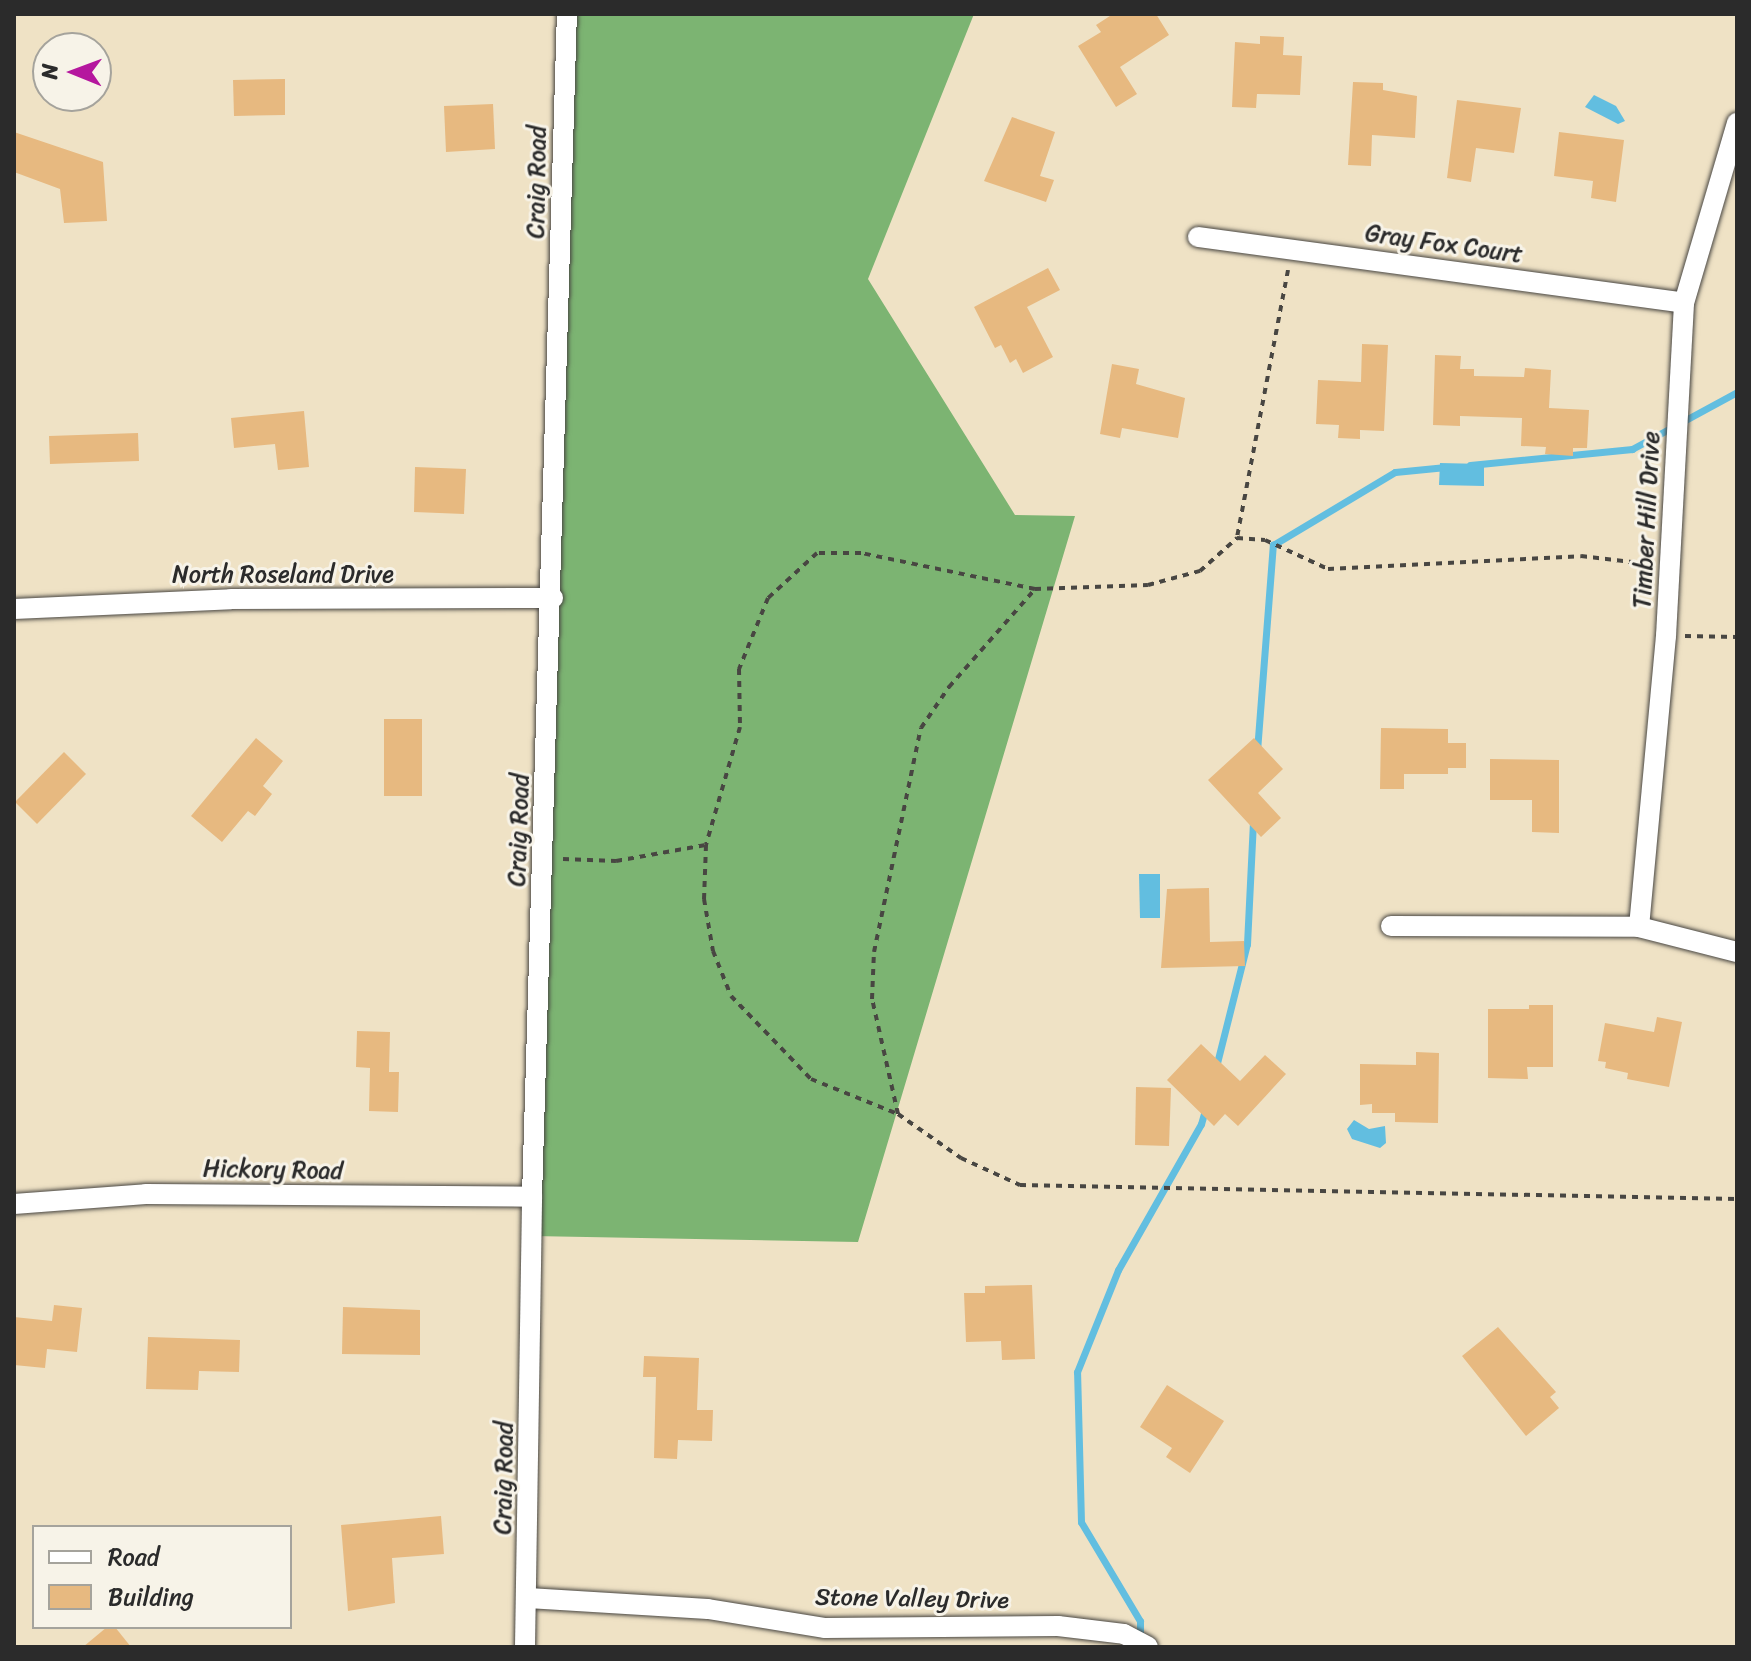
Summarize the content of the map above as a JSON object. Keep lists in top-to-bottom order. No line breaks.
{"streets":{"street":["Craig Road","Gray Fox Court","Timber Hill Drive","North Roseland Drive","Hickory Road","Stone Valley Drive"]},"crossings":[["Craig Road","North Roseland Drive"],["Craig Road","Hickory Road"],["Craig Road","Stone Valley Drive"],["Gray Fox Court","Timber Hill Drive"]],"legend":["Road","Building"],"north":"left"}
